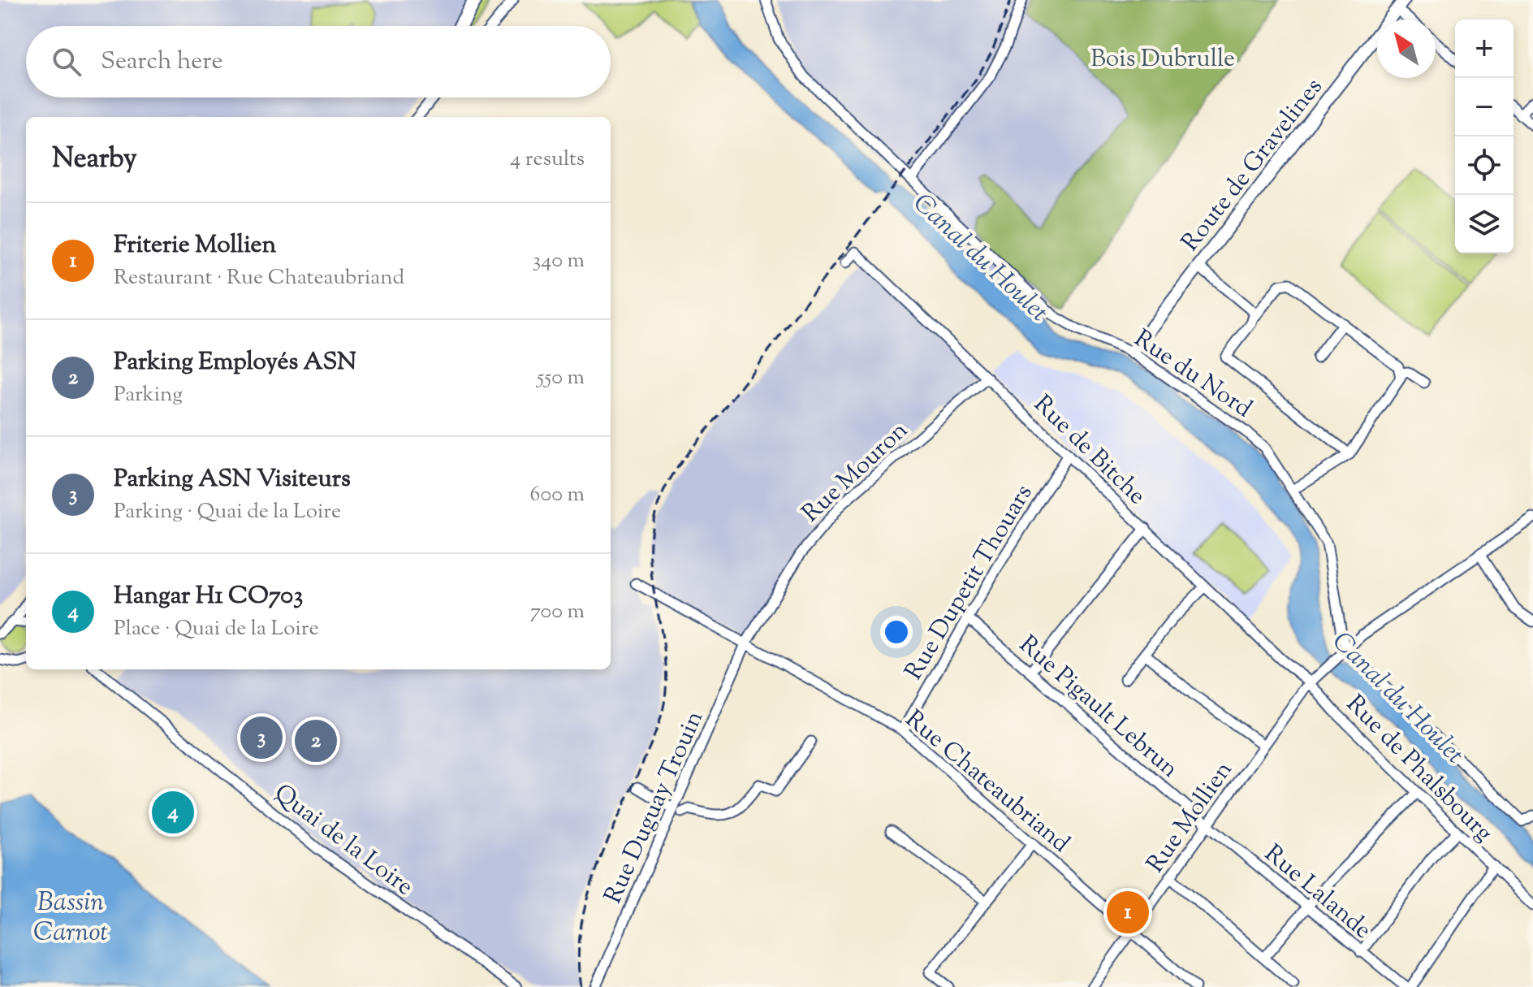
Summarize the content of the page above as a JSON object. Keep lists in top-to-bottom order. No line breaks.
{"streets":{"main road":["Route de Gravelines"],"street":["Rue du Nord","Rue de Bitche","Rue Mouron","Rue Dupetit Thouars","Rue Pigault Lebrun","Rue de Phalsbourg","Rue Chateaubriand","Rue Duguay Trouin","Rue Mollien","Quai de la Loire","Rue Lalande"]},"crossings":[["Route de Gravelines","Rue du Nord"],["Rue du Nord","Rue Mollien"],["Rue de Bitche","Rue Mouron"],["Rue de Bitche","Rue Dupetit Thouars"],["Rue de Bitche","Rue de Phalsbourg"],["Rue de Bitche","Rue Mollien"],["Rue Mouron","Rue Chateaubriand"],["Rue Mouron","Rue Duguay Trouin"],["Rue Dupetit Thouars","Rue Pigault Lebrun"],["Rue Dupetit Thouars","Rue Chateaubriand"],["Rue Pigault Lebrun","Rue Mollien"],["Rue Pigault Lebrun","Rue Lalande"],["Rue de Phalsbourg","Rue Mollien"],["Rue Chateaubriand","Rue Duguay Trouin"],["Rue Chateaubriand","Rue Mollien"],["Rue Mollien","Rue Lalande"]],"water":["Canal du Houlet","Bassin Carnot"],"parks":["Bois Dubrulle"],"north":"top left","page":{"map_buttons":["+","−"],"search":"Search here","heading":["Nearby","4 results"],"list":[{"mark":"1","name":"Friterie Mollien","note":"Restaurant · Rue Chateaubriand","value":"340 m"},{"mark":"2","name":"Parking Employés ASN","note":"Parking","value":"550 m"},{"mark":"3","name":"Parking ASN Visiteurs","note":"Parking · Quai de la Loire","value":"600 m"},{"mark":"4","name":"Hangar H1 CO703","note":"Place · Quai de la Loire","value":"700 m"}],"pins":["3","2","4","1"]}}
